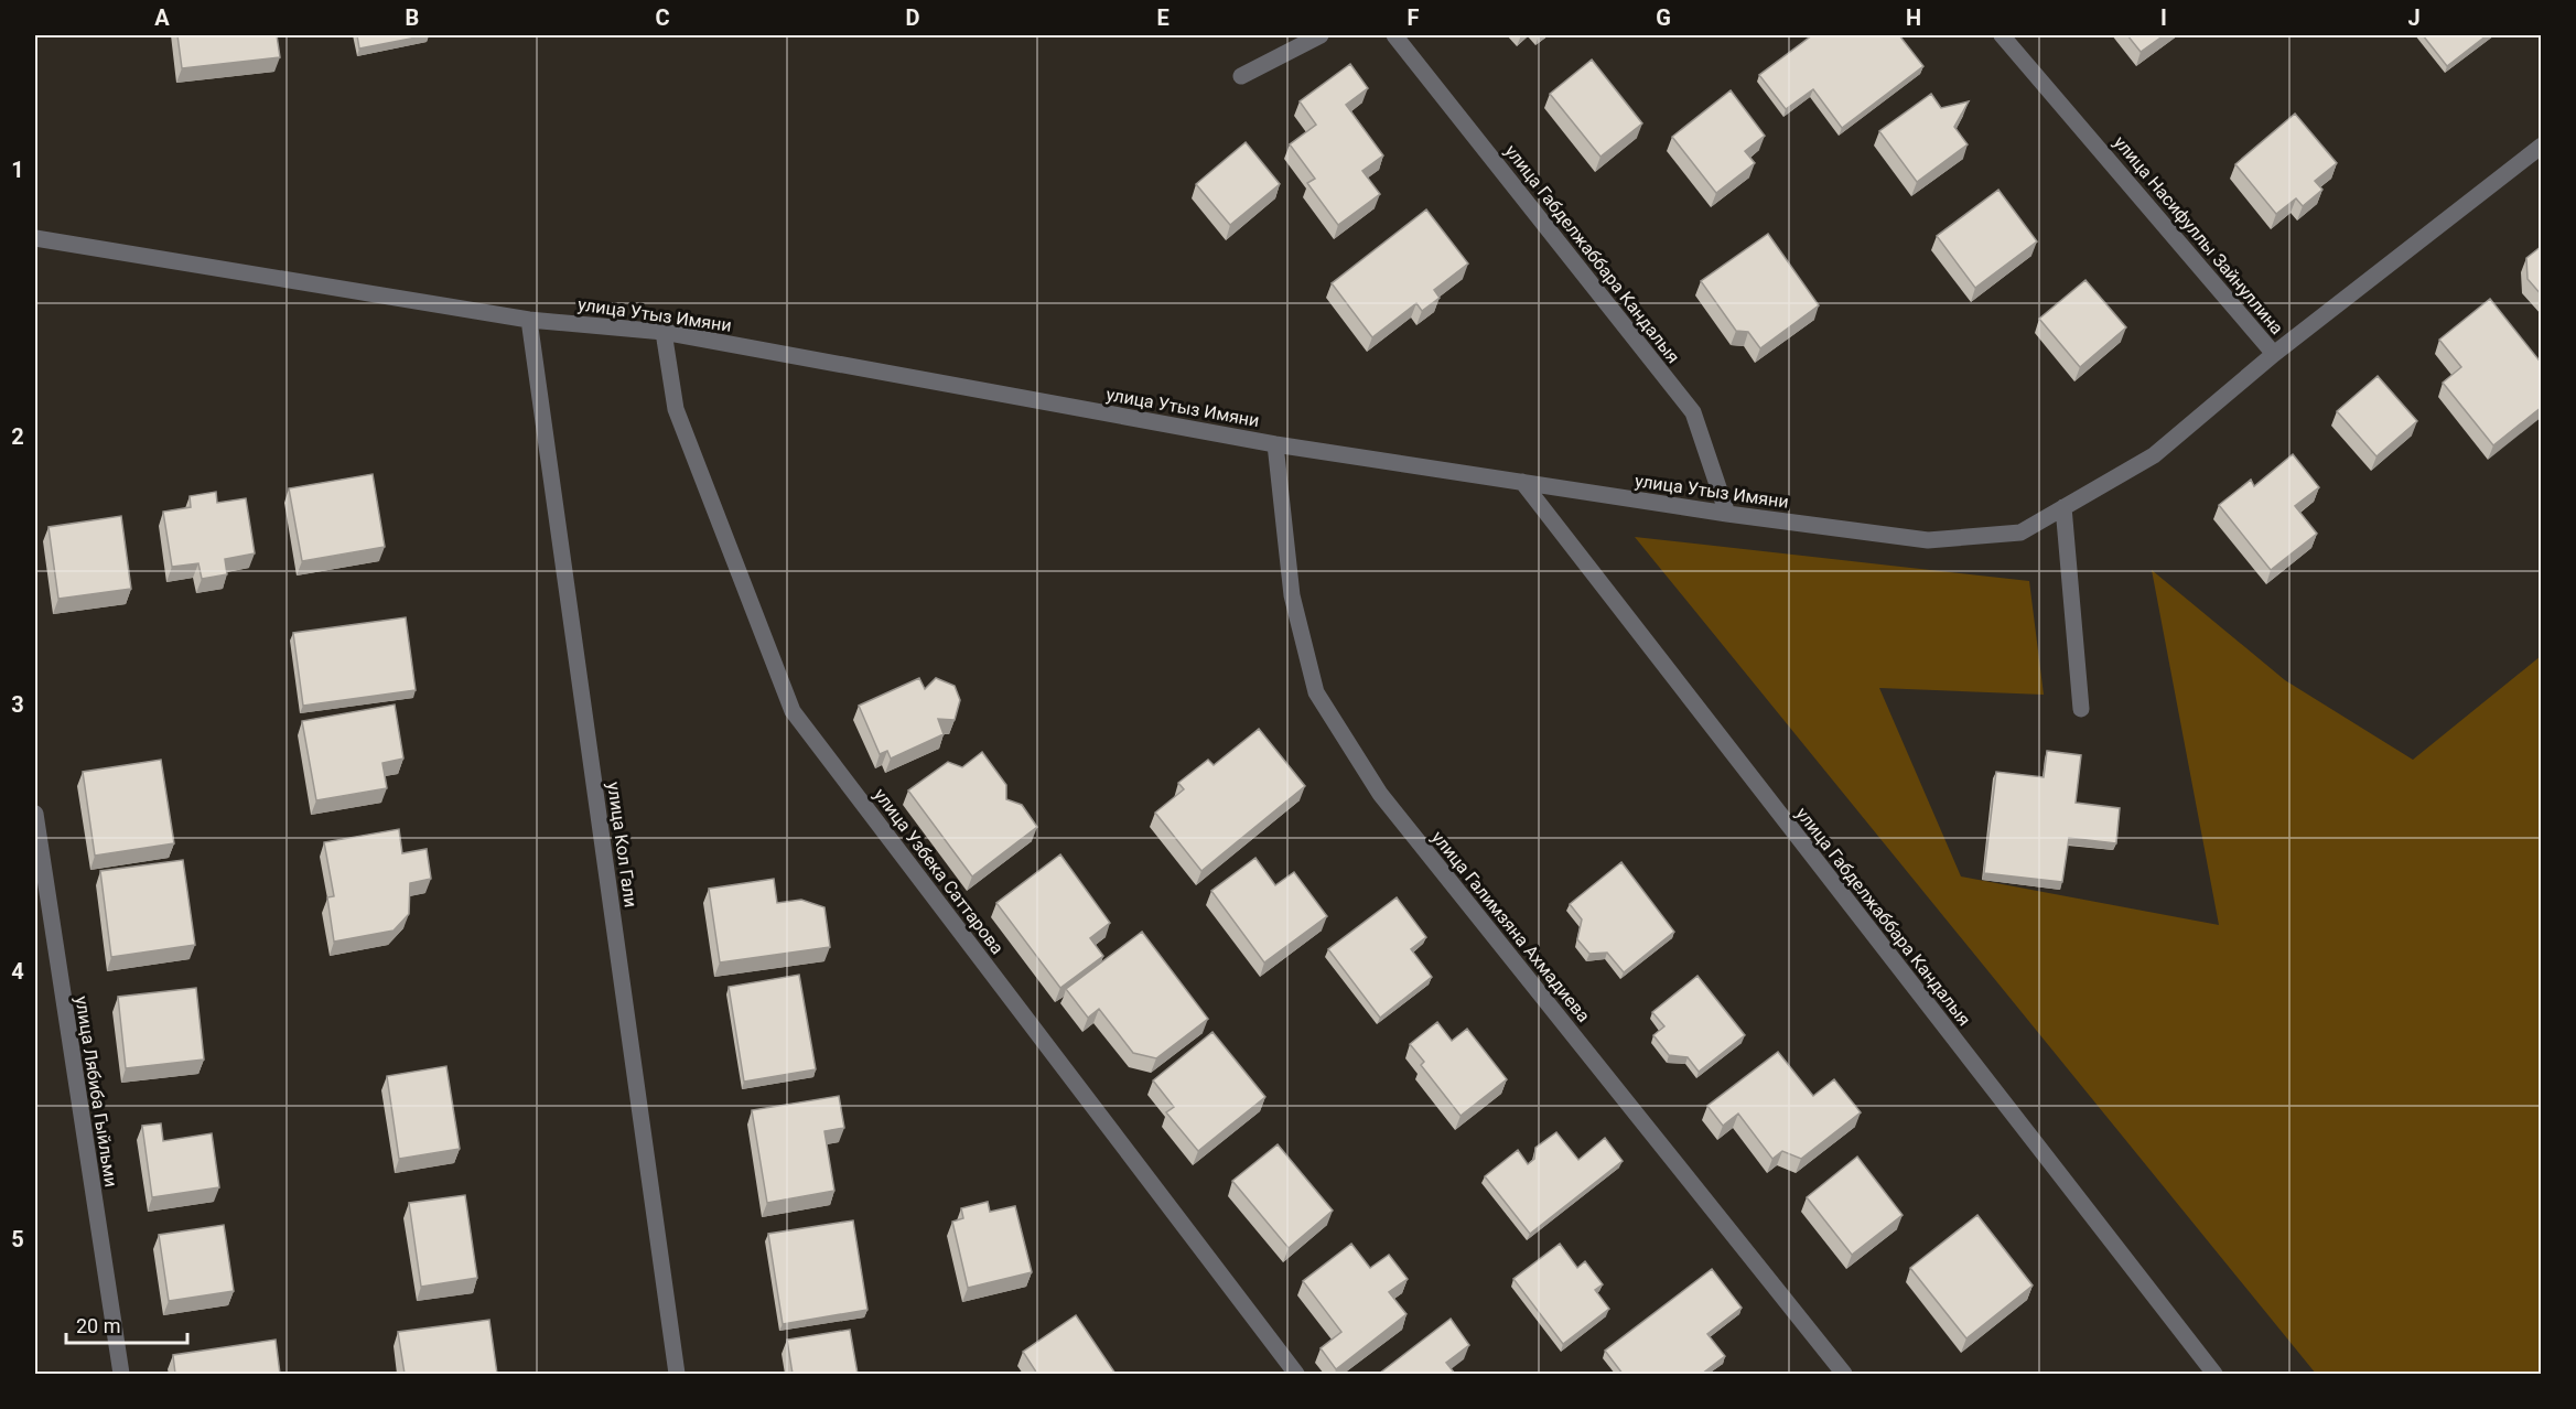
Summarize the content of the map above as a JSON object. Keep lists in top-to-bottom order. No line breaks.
{"streets":{"street":["улица Насифуллы Зайнуллина","улица Габделжаббара Кандалыя","улица Утыз Имяни","улица Кол Гали","улица Узбека Саттарова","улица Галимзяна Ахмадиева","улица Лябиба Гыйльми"]},"crossings":[["улица Насифуллы Зайнуллина","улица Утыз Имяни"],["улица Габделжаббара Кандалыя","улица Утыз Имяни"],["улица Утыз Имяни","улица Кол Гали"],["улица Утыз Имяни","улица Узбека Саттарова"],["улица Утыз Имяни","улица Галимзяна Ахмадиева"]],"scale_bar":"20 m","grid":{"columns":["A","B","C","D","E","F","G","H","I","J"],"rows":["1","2","3","4","5"]}}
